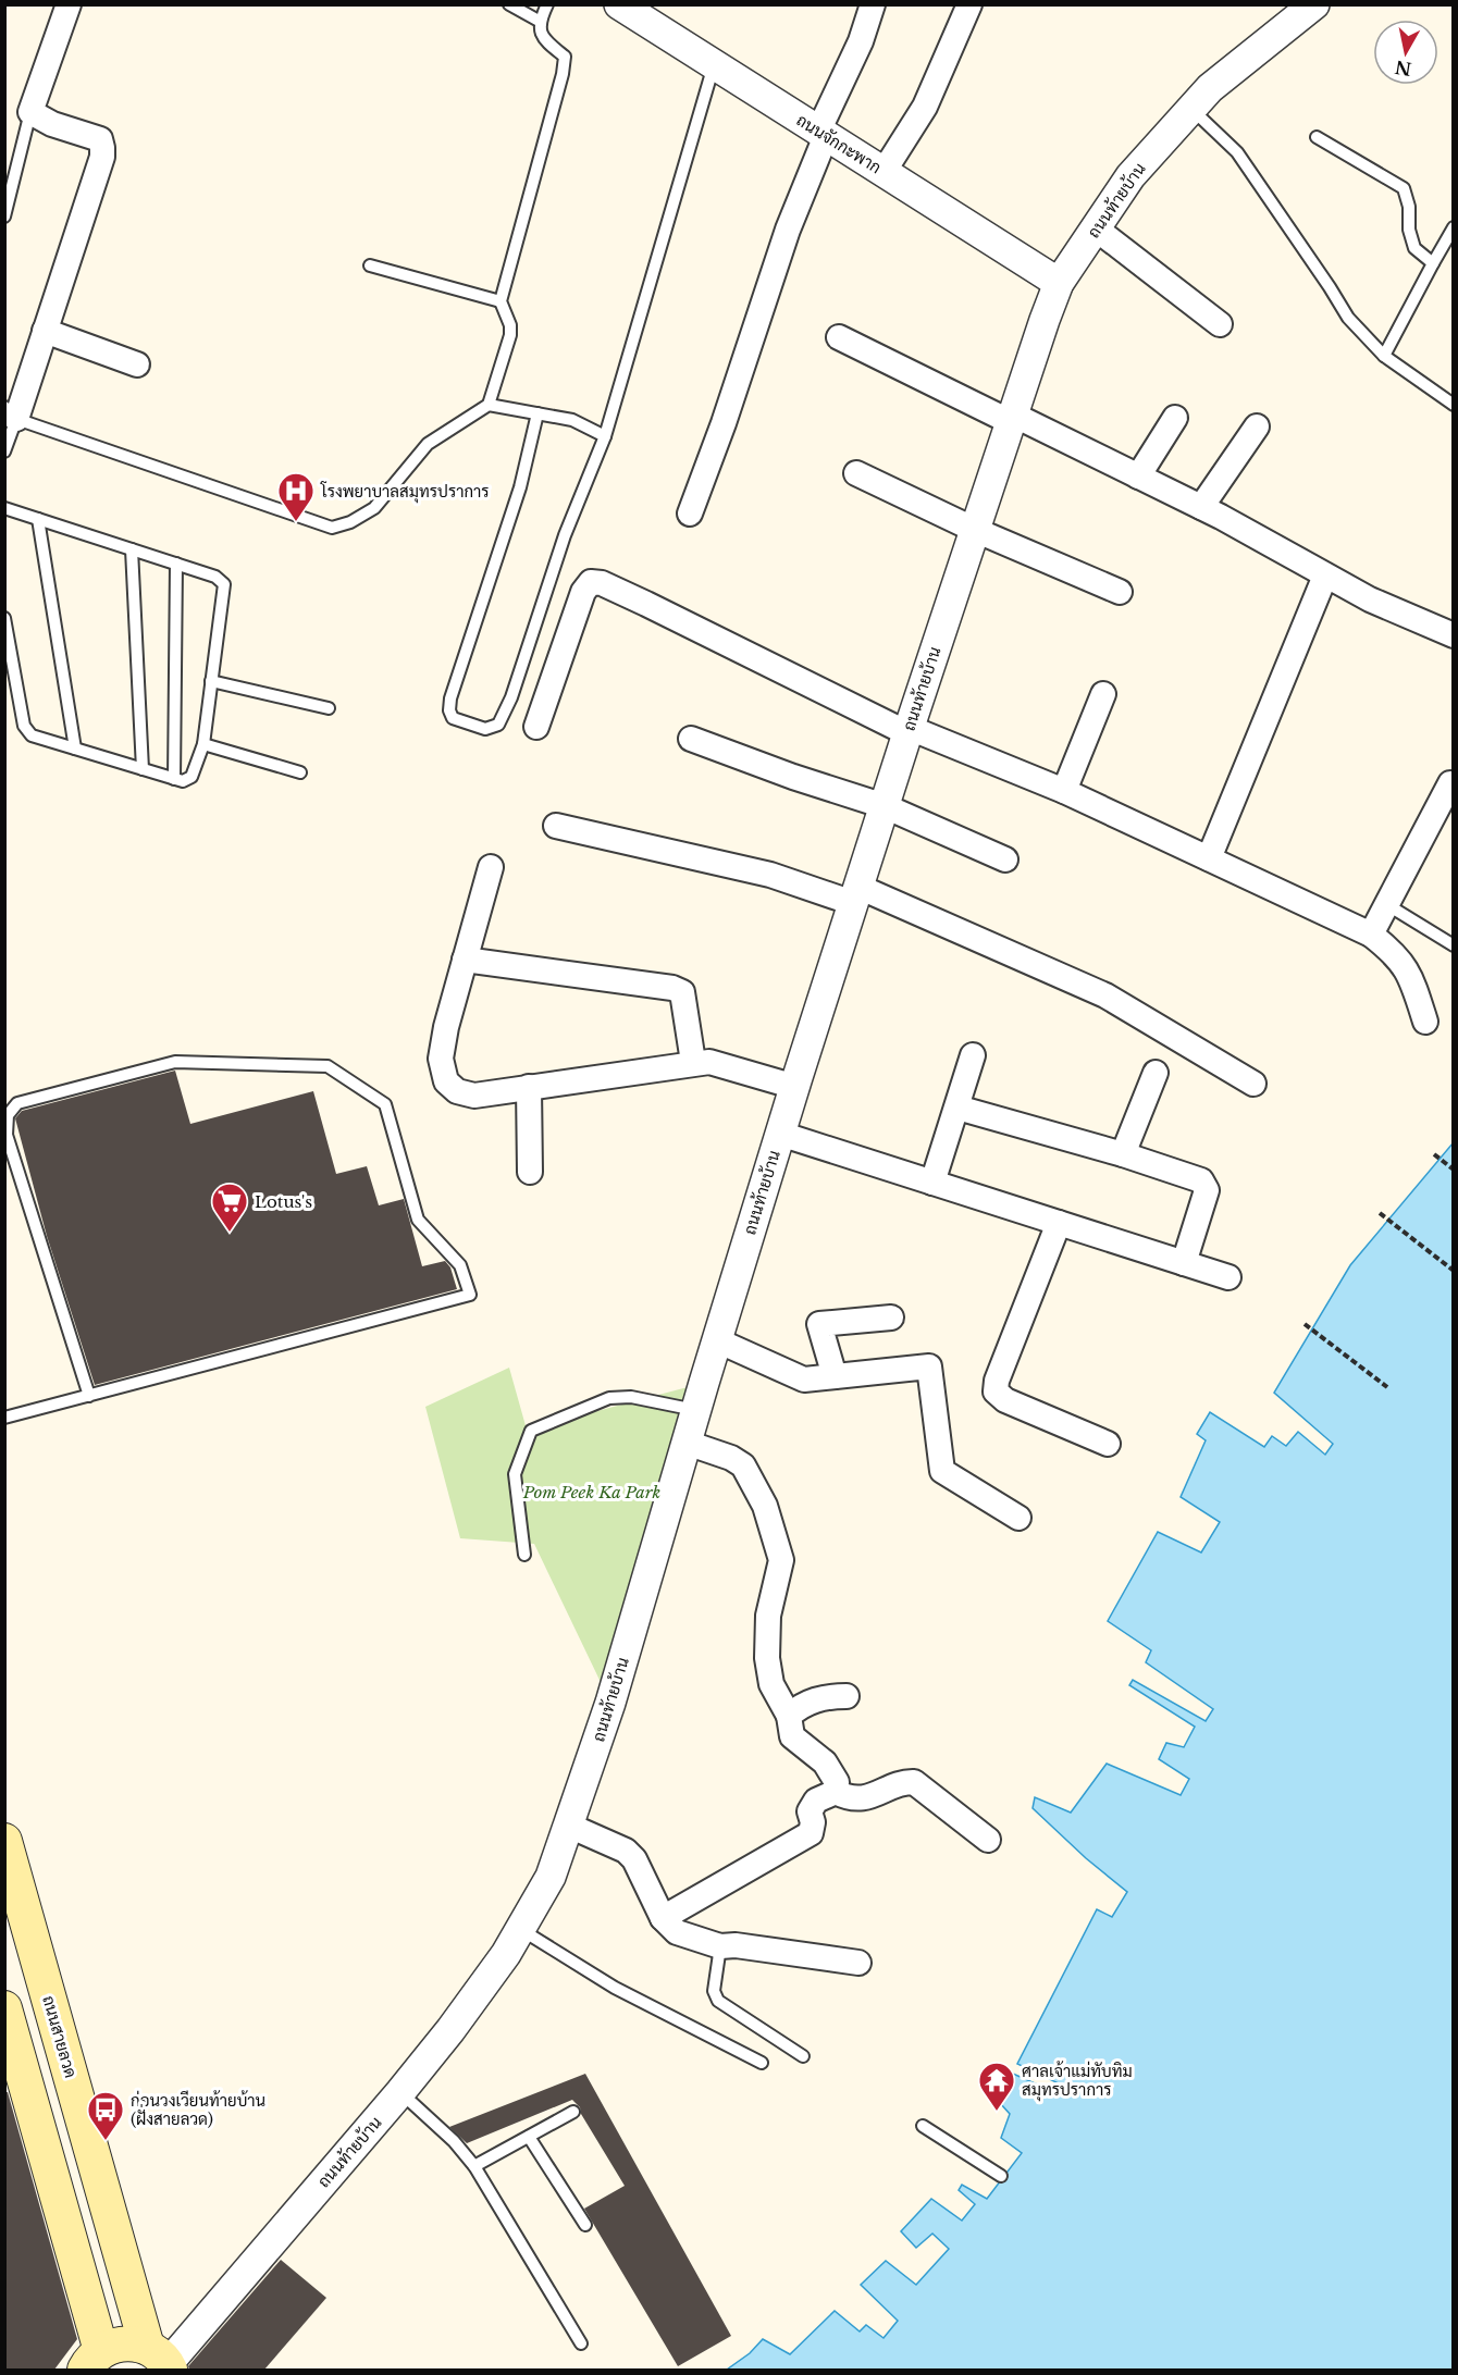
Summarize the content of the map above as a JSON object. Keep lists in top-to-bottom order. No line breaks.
{"streets":{"main road":["ถนนสายลวด"],"street":["ถนนจักกะพาก","ถนนท้ายบ้าน"]},"crossings":[["ถนนจักกะพาก","ถนนท้ายบ้าน"],["ถนนท้ายบ้าน","ถนนสายลวด"]],"parks":["Pom Peek Ka Park"],"places":{"hospital":["โรงพยาบาลสมุทรปราการ"],"supermarket":["Lotus's"],"temple":["ศาลเจ้าแม่ทับทิม สมุทรปราการ"],"bus stop":["ก่อนวงเวียนท้ายบ้าน (ฝั่งสายลวด)"]},"north":"bottom"}
